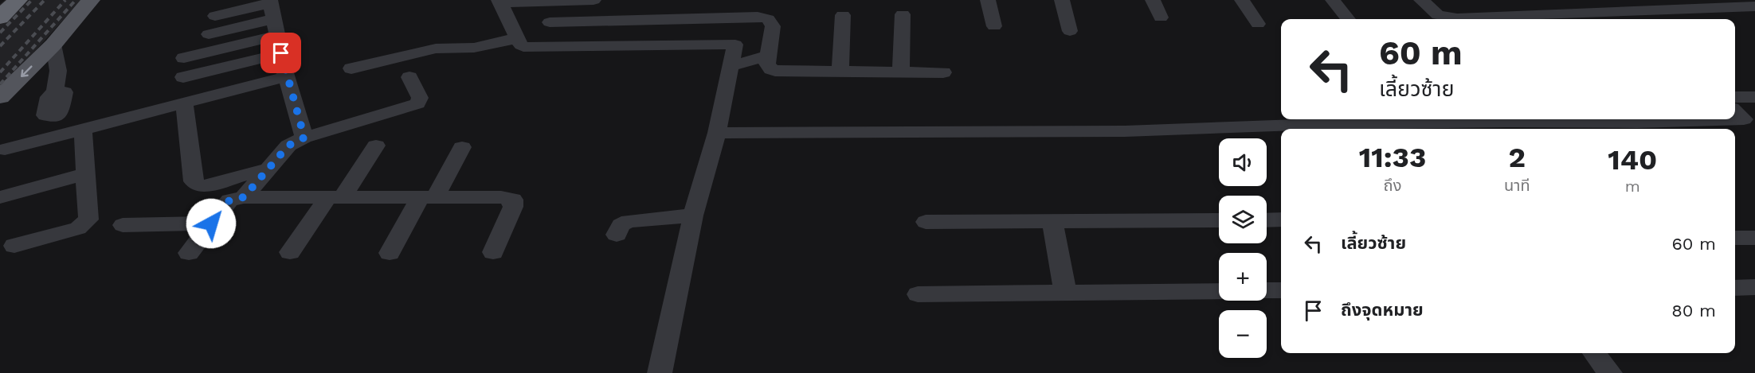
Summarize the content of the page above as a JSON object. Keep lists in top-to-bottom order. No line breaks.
{"page":{"turn":["60 m","เลี้ยวซ้าย"],"eta":["11:33","ถึง","2","นาที","140","m"],"map_buttons":["+","−"],"list":[{"name":"เลี้ยวซ้าย","value":"60 m"},{"name":"ถึงจุดหมาย","value":"80 m"}]}}
